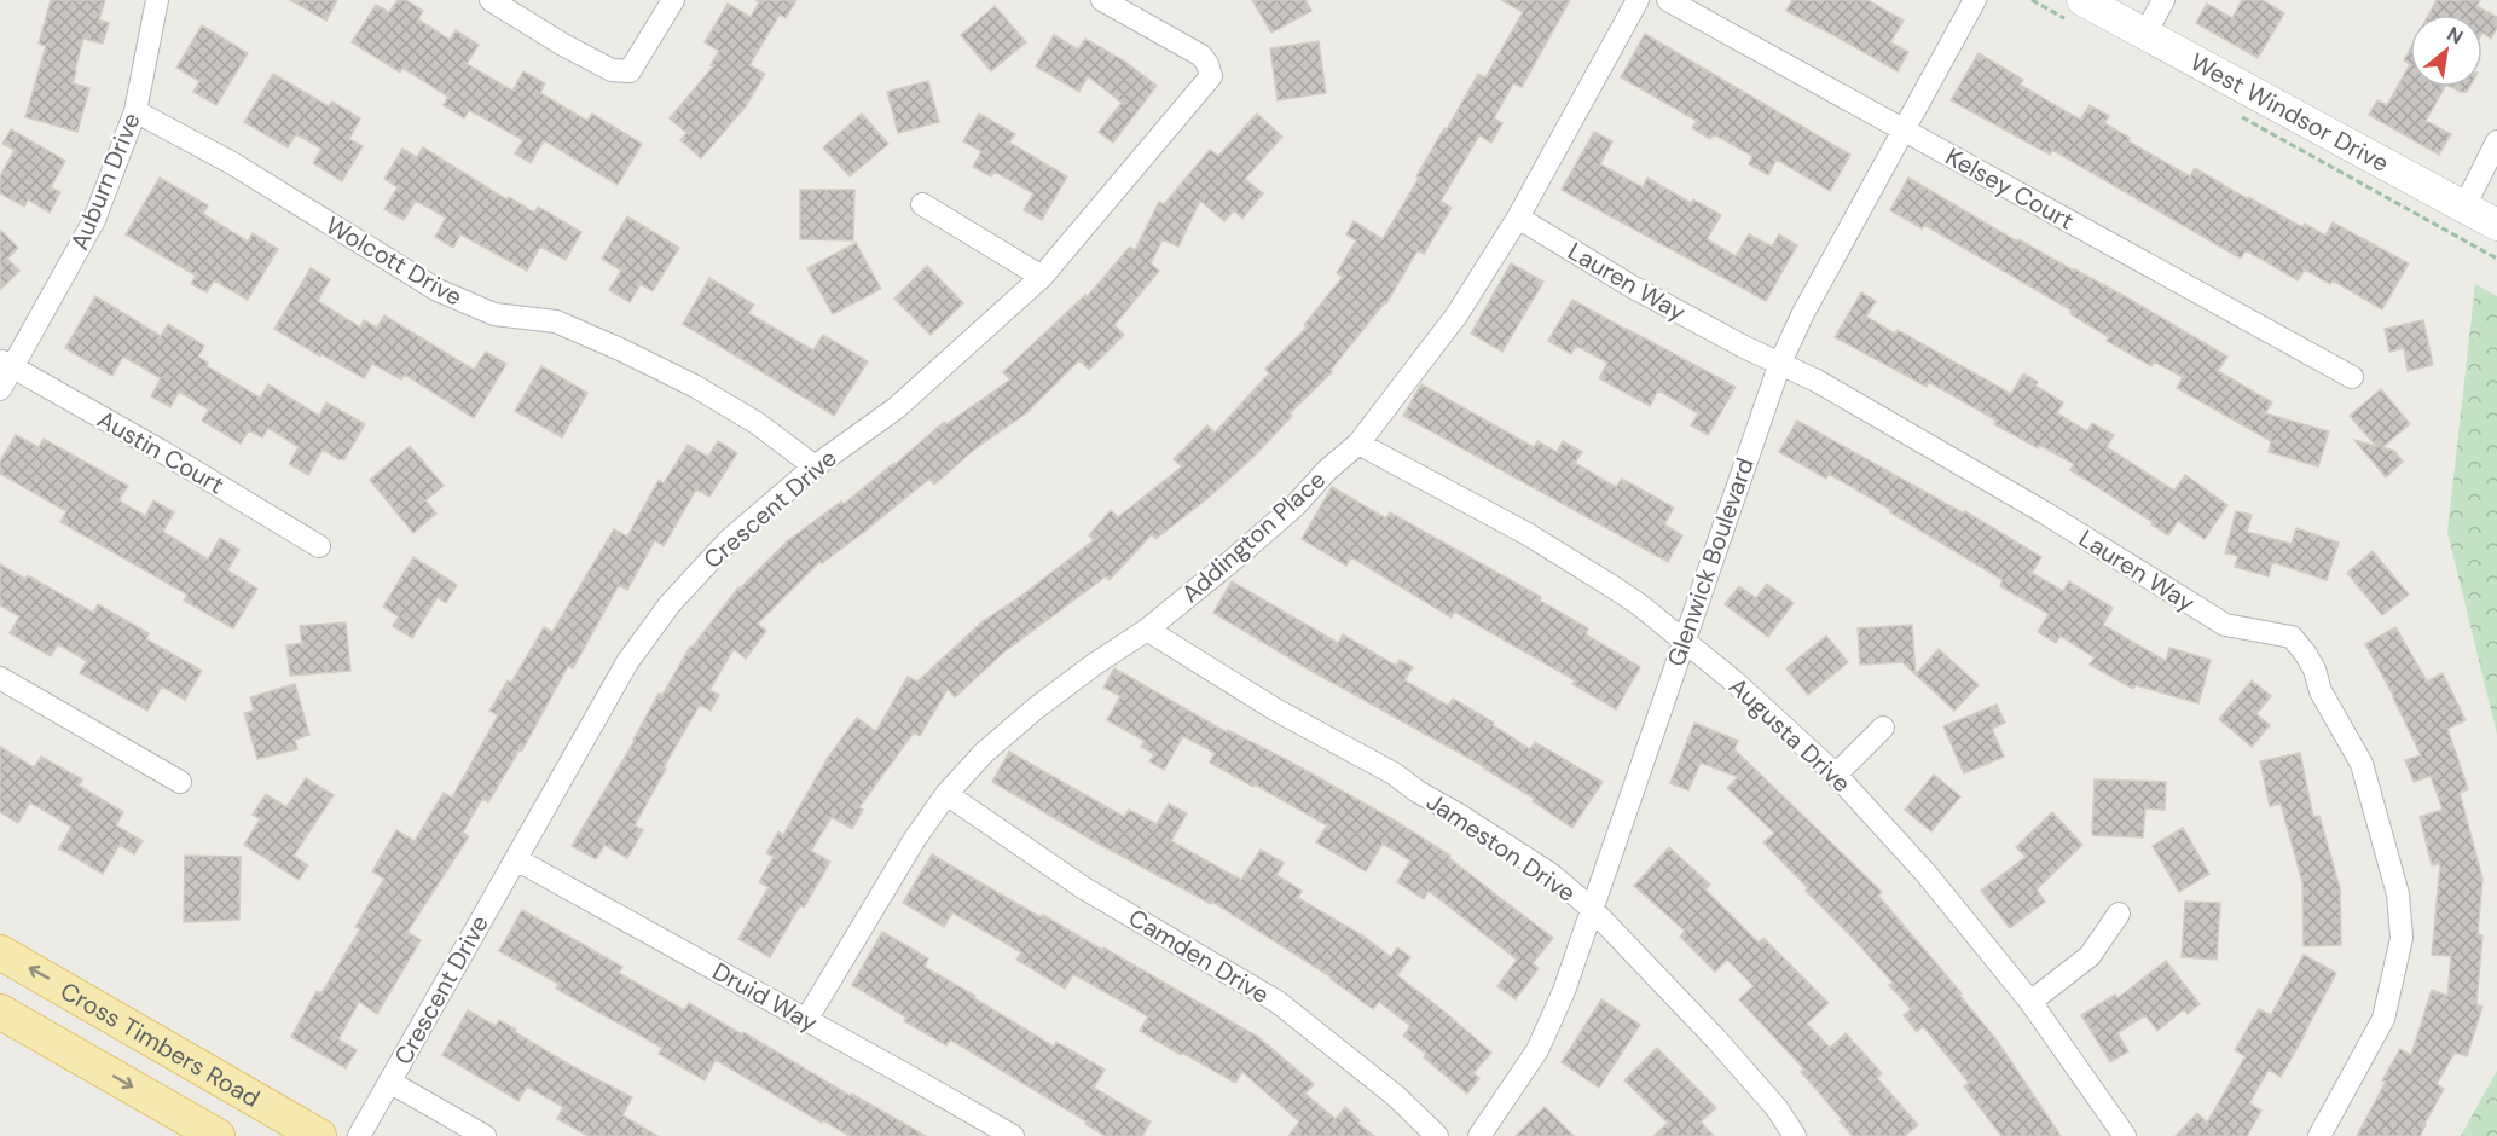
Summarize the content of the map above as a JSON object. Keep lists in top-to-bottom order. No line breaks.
{"streets":{"main road":["Cross Timbers Road"],"street":["West Windsor Drive","Auburn Drive","Kelsey Court","Wolcott Drive","Lauren Way","Austin Court","Crescent Drive","Addington Place","Glenwick Boulevard","Augusta Drive","Jameston Drive","Camden Drive","Druid Way"]},"crossings":[["Auburn Drive","Wolcott Drive"],["Auburn Drive","Austin Court"],["Kelsey Court","Glenwick Boulevard"],["Wolcott Drive","Crescent Drive"],["Lauren Way","Addington Place"],["Lauren Way","Glenwick Boulevard"],["Crescent Drive","Druid Way"],["Addington Place","Augusta Drive"],["Addington Place","Jameston Drive"],["Addington Place","Camden Drive"],["Addington Place","Druid Way"],["Glenwick Boulevard","Augusta Drive"],["Glenwick Boulevard","Jameston Drive"]],"north":"top right"}
